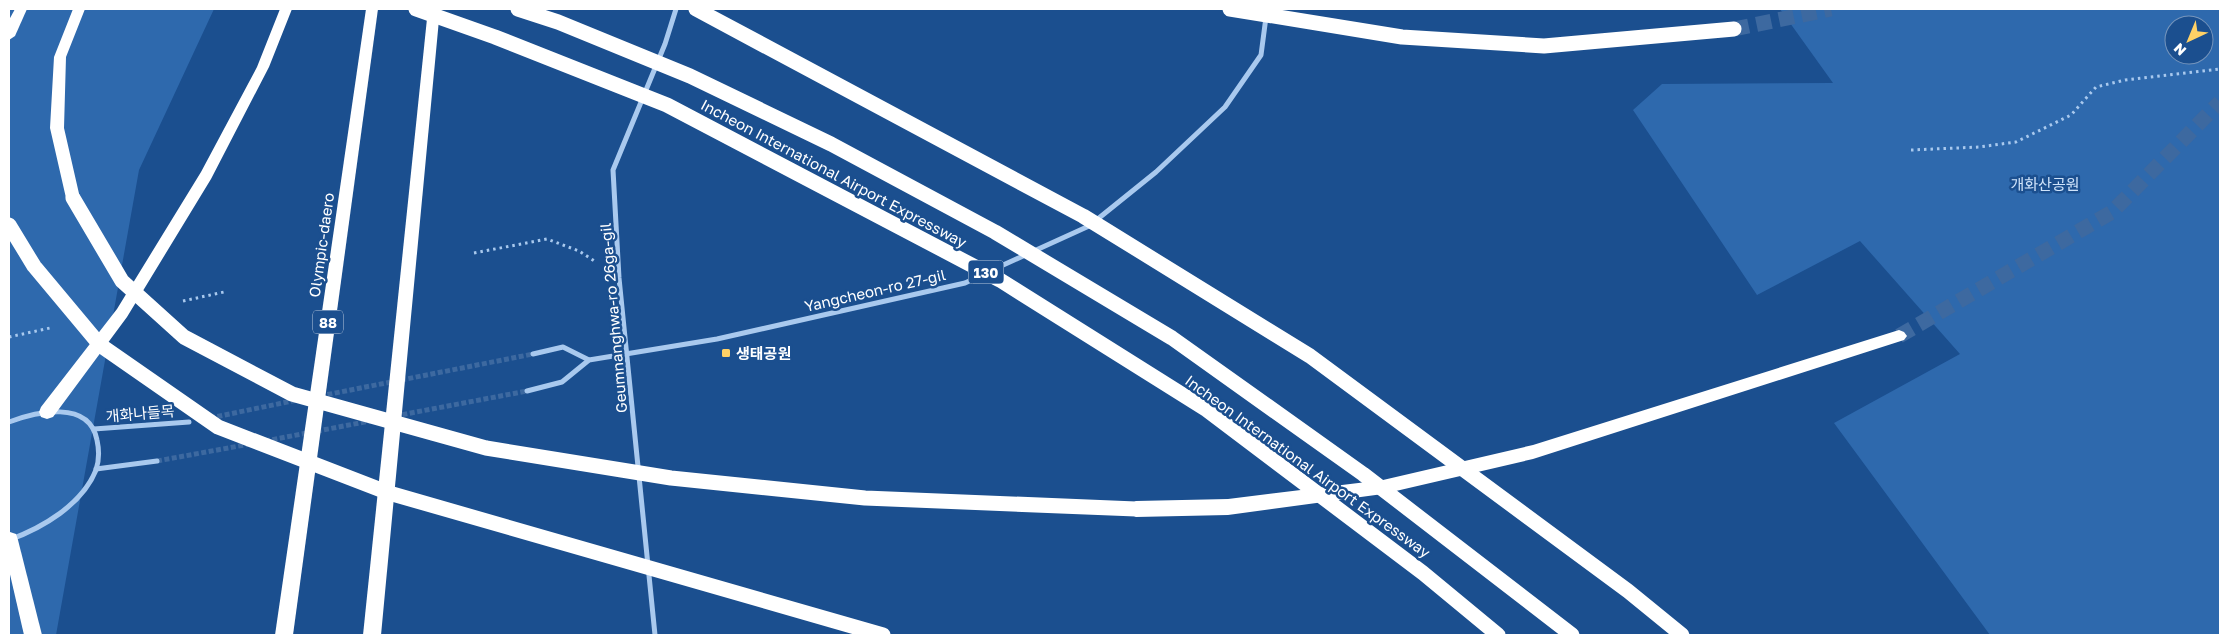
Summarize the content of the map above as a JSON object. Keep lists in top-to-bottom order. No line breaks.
{"streets":{"highway":["Incheon International Airport Expressway","Olympic-daero","130","88"],"street":["Yangcheon-ro 27-gil","Geumnanghwa-ro 26ga-gil","개화나들목"]},"crossings":[["Yangcheon-ro 27-gil","Geumnanghwa-ro 26ga-gil"]],"parks":["개화산공원"],"places":{"transit":["생태공원"]},"north":"bottom left"}
